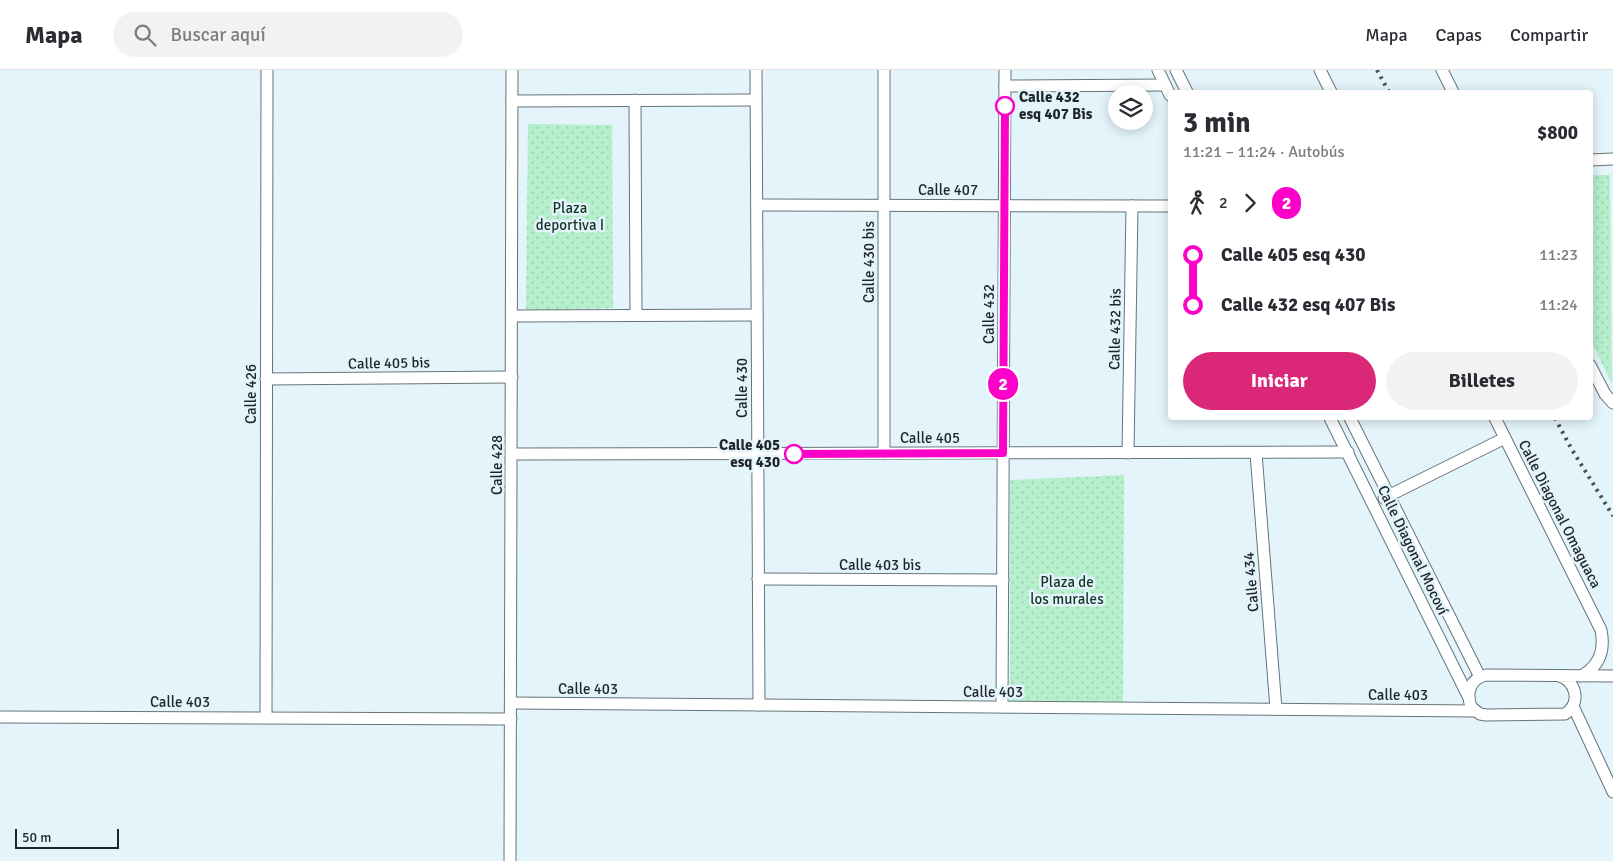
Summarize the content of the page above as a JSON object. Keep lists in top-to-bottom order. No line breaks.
{"streets":{"street":["Calle 407","Calle 430 bis","Calle 432","Calle 432 bis","Calle 405 bis","Calle 430","Calle 426","Calle 405","Calle 428","Calle Diagonal Omaguaca","Calle Diagonal Mocoví","Calle 403 bis","Calle 434","Calle 403"]},"crossings":[["Calle 407","Calle 430 bis"],["Calle 407","Calle 432"],["Calle 407","Calle 432 bis"],["Calle 407","Calle 430"],["Calle 430 bis","Calle 405"],["Calle 432","Calle 405"],["Calle 432","Calle 403 bis"],["Calle 432","Calle 403"],["Calle 432 bis","Calle 405"],["Calle 405 bis","Calle 426"],["Calle 405 bis","Calle 428"],["Calle 430","Calle 405"],["Calle 430","Calle 403 bis"],["Calle 430","Calle 403"],["Calle 426","Calle 403"],["Calle 405","Calle 428"],["Calle 405","Calle Diagonal Mocoví"],["Calle 405","Calle 434"],["Calle 428","Calle 403"],["Calle 434","Calle 403"]],"parks":["Plaza deportiva I","Plaza de los murales"],"places":["Calle 432 esq 407 Bis","Calle 405 esq 430"],"lines":["bus line 2"],"scale_bar":"50 m","page":{"header":"Mapa","search":"Buscar aquí","nav":["Mapa","Capas","Compartir"],"on_map":"2","heading":["3 min","11:21 – 11:24 · Autobús","$800"],"legs":["2","2"],"list":[{"name":"Calle 405 esq 430","value":"11:23"},{"name":"Calle 432 esq 407 Bis","value":"11:24"}],"buttons":["Iniciar","Billetes"],"scale":"50 m"}}
